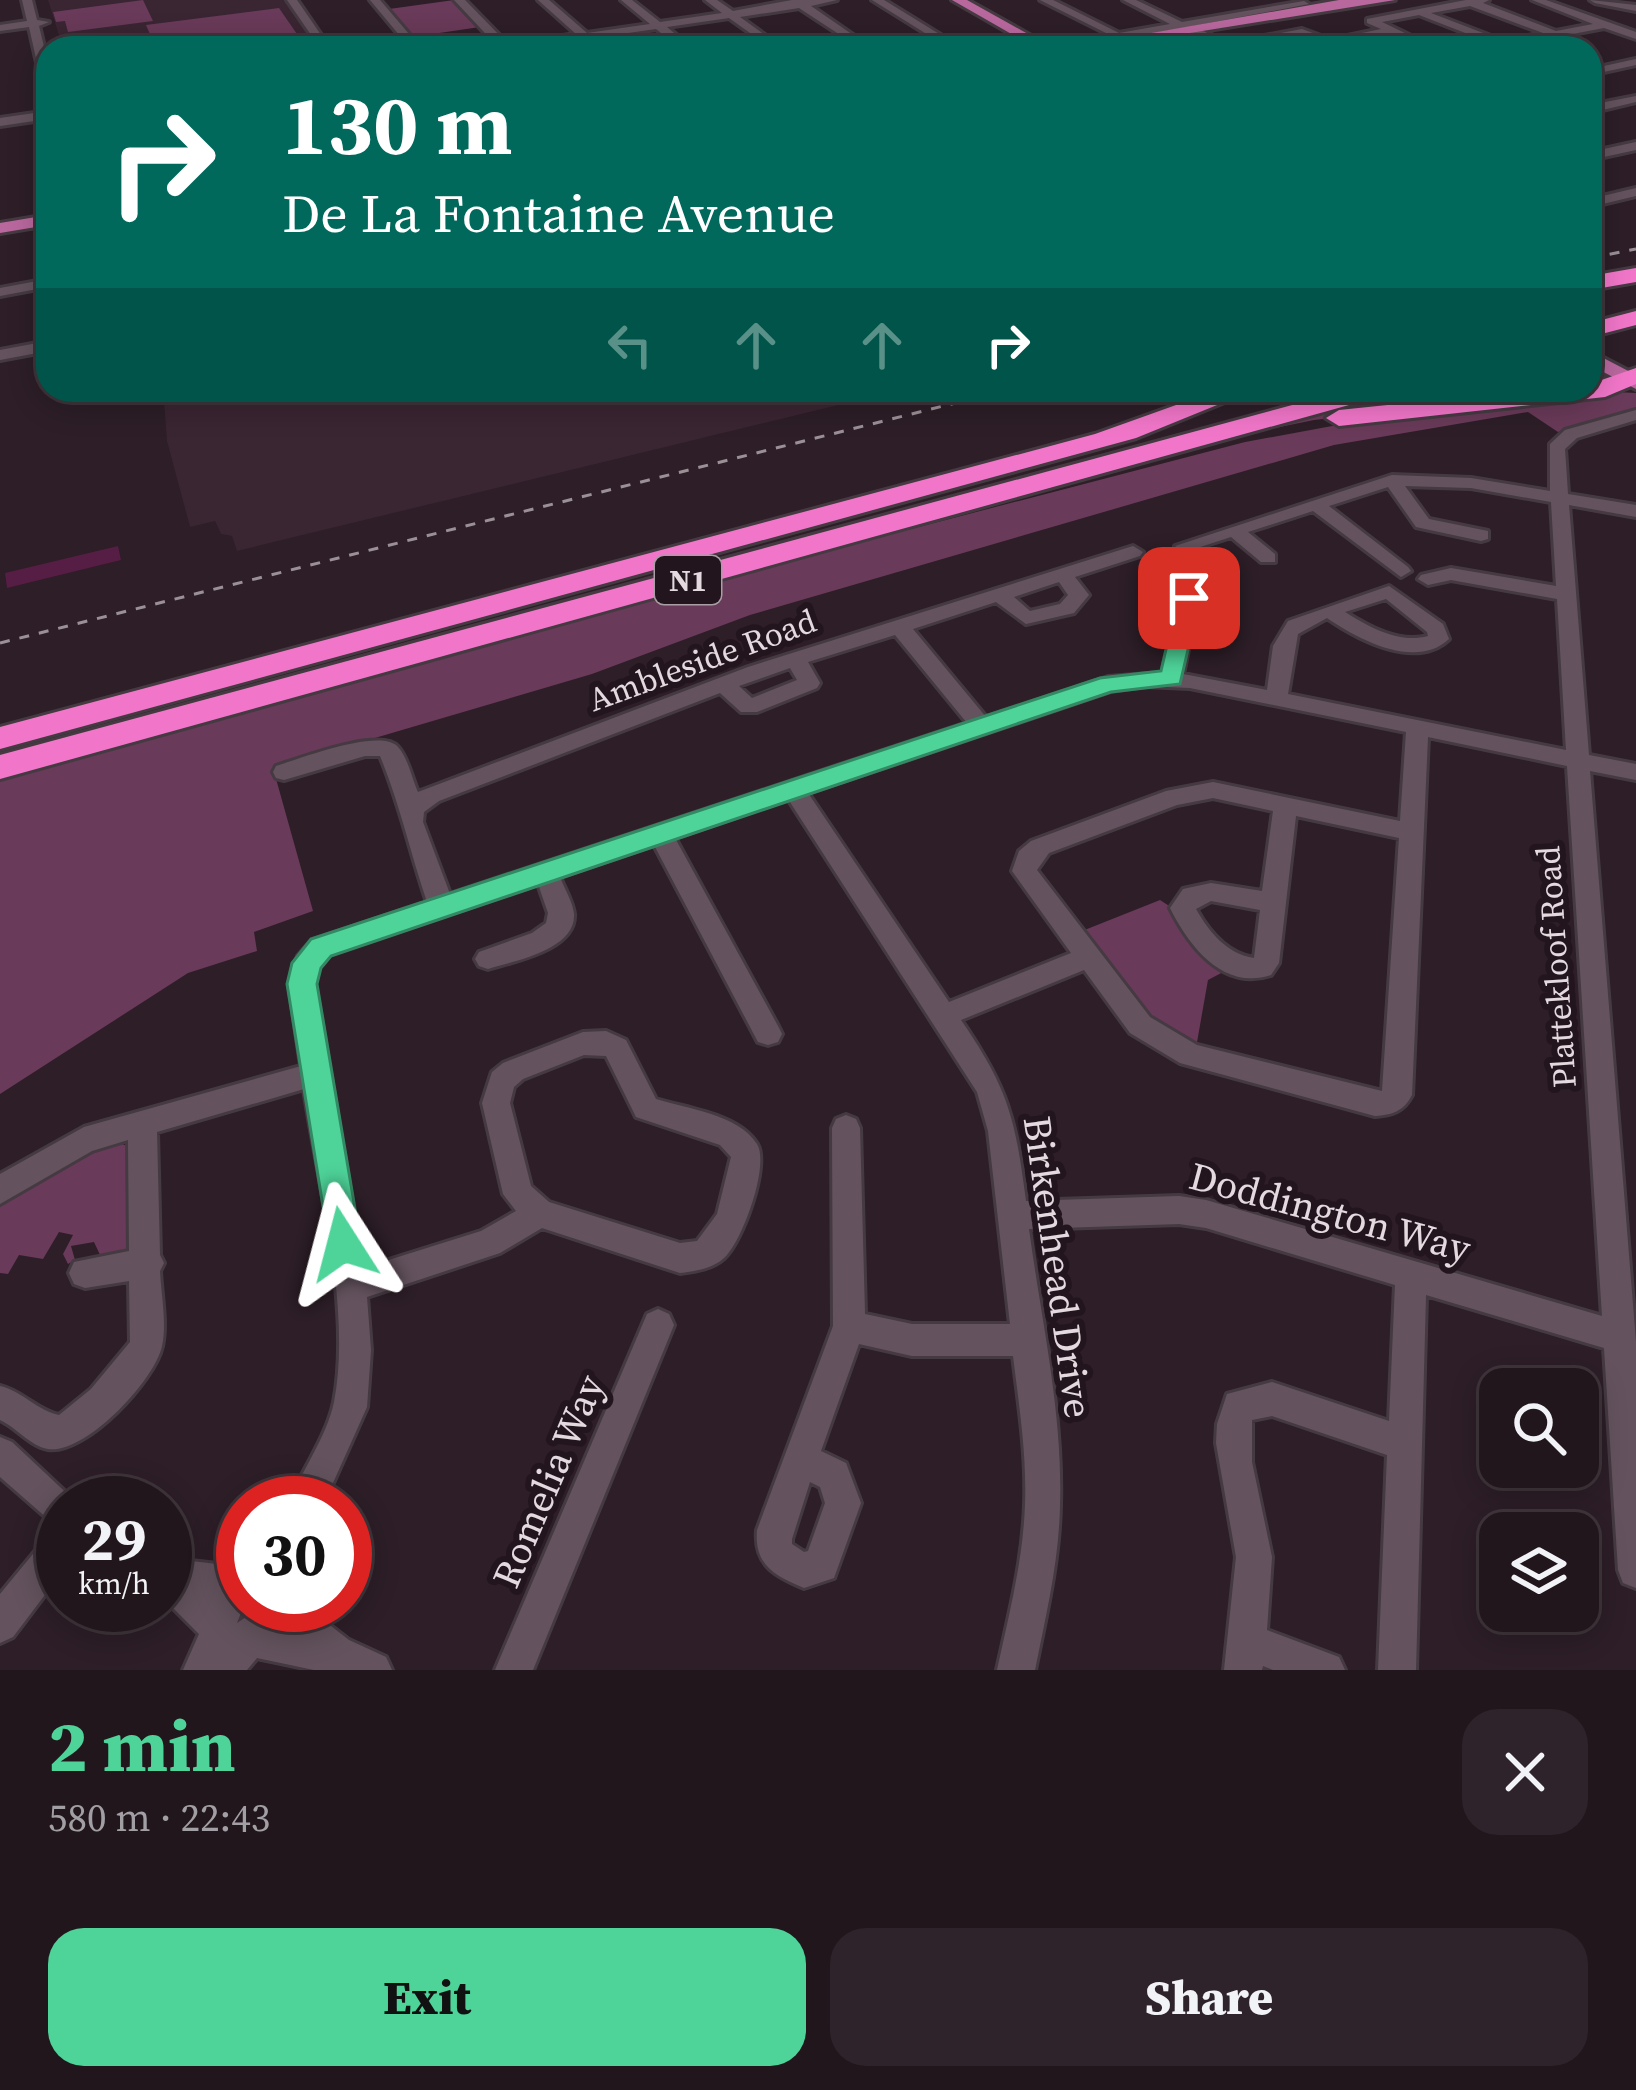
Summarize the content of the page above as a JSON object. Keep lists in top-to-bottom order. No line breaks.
{"streets":{"highway":["N1"],"street":["Ambleside Road","Plattekloof Road","Doddington Way","Birkenhead Drive","Romelia Way"]},"crossings":[["Plattekloof Road","Doddington Way"],["Doddington Way","Birkenhead Drive"]],"page":{"turn":["130 m","De La Fontaine Avenue"],"speed":"29 km/h","limit":"30","heading":["2 min","580 m · 22:43"],"buttons":["Exit","Share"]}}
